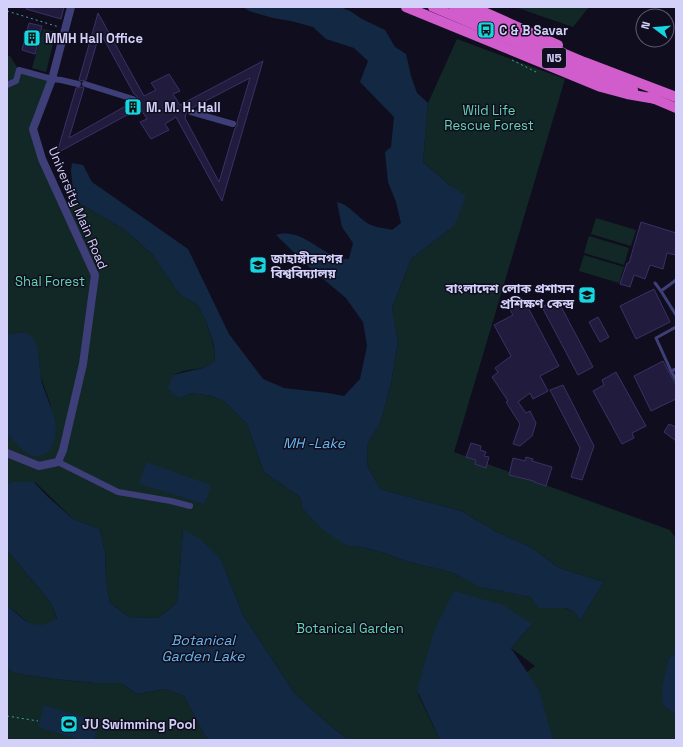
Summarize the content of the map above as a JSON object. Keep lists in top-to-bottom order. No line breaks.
{"streets":{"highway":["N5"],"street":["University Main Road"]},"water":["MH -Lake","Botanical Garden Lake"],"parks":["Wild Life Rescue Forest","Shal Forest","Botanical Garden"],"places":{"bus stop":["C & B Savar"],"building":["MMH Hall Office","M. M. H. Hall"],"school or university":["জাহাঙ্গীরনগর বিশ্ববিদ্যালয়","বাংলাদেশ লোক প্রশাসন প্রশিক্ষণ কেন্দ্র"],"sports":["JU Swimming Pool"]},"north":"left"}
